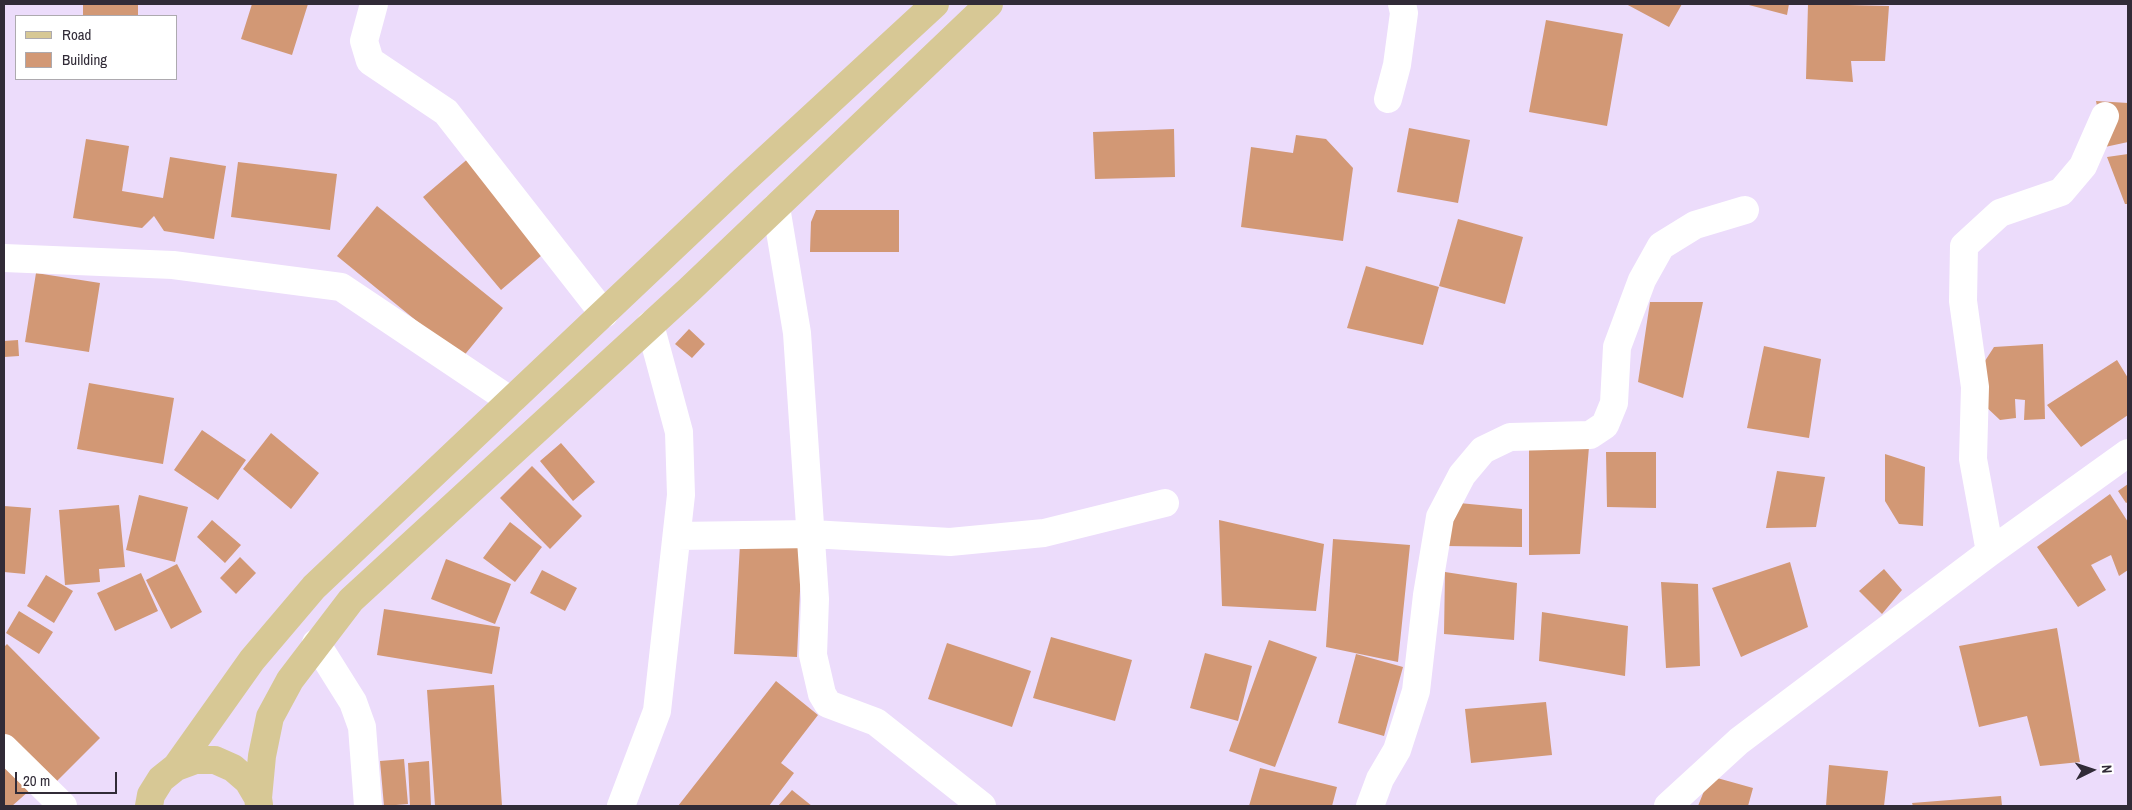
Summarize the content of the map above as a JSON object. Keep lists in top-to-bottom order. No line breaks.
{"legend":["Road","Building"],"scale_bar":"20 m","north":"right"}
